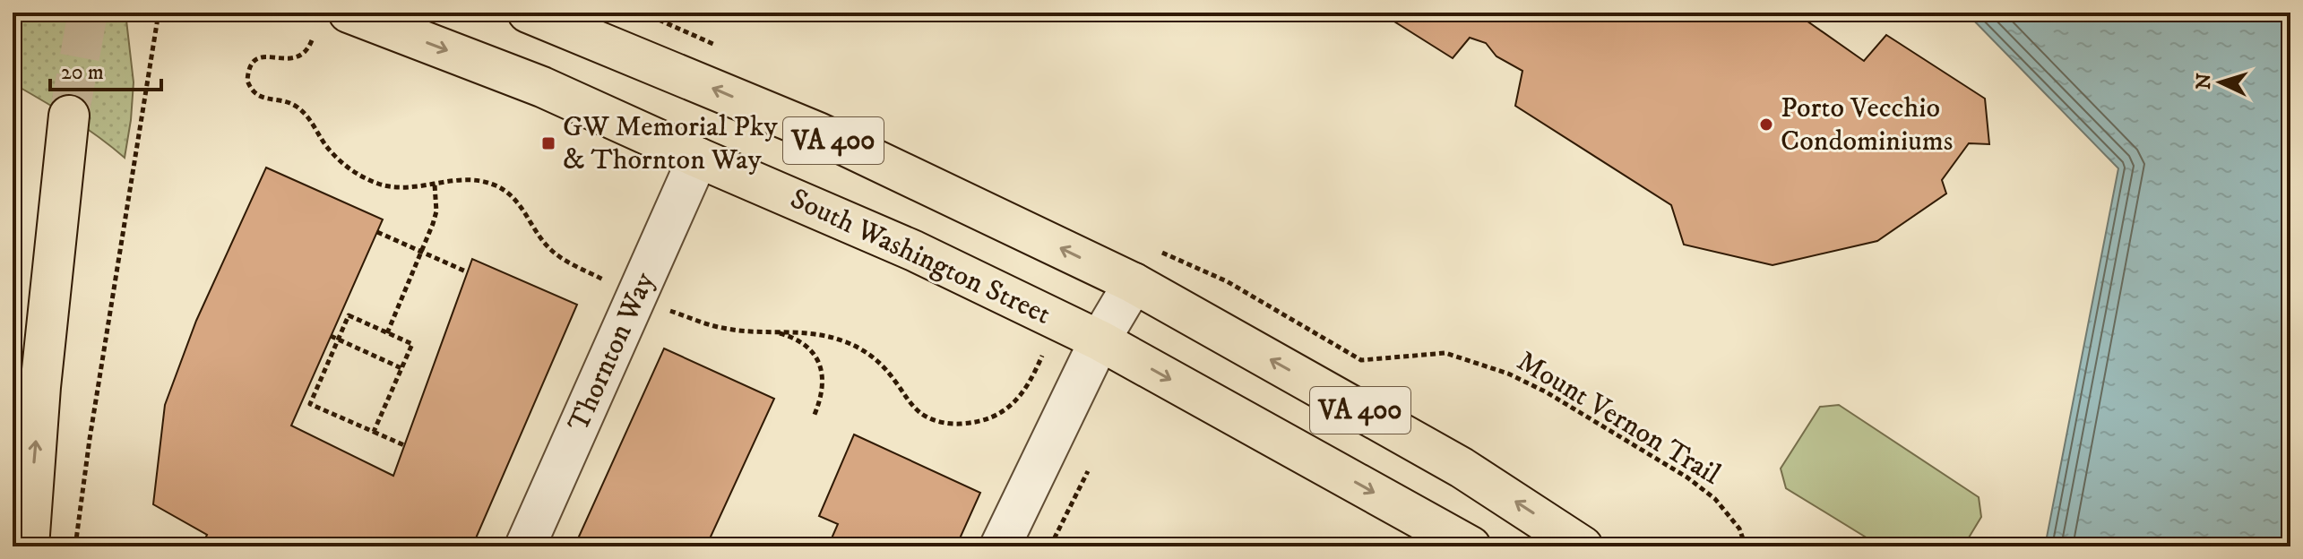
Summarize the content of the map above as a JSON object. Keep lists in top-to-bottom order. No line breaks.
{"streets":{"main road":["VA 400","South Washington Street"],"street":["Thornton Way"],"path":["Mount Vernon Trail"]},"crossings":[["South Washington Street","Thornton Way"]],"places":{"other":["Porto Vecchio Condominiums"],"transit":["GW Memorial Pky & Thornton Way"]},"scale_bar":"20 m","north":"left"}
